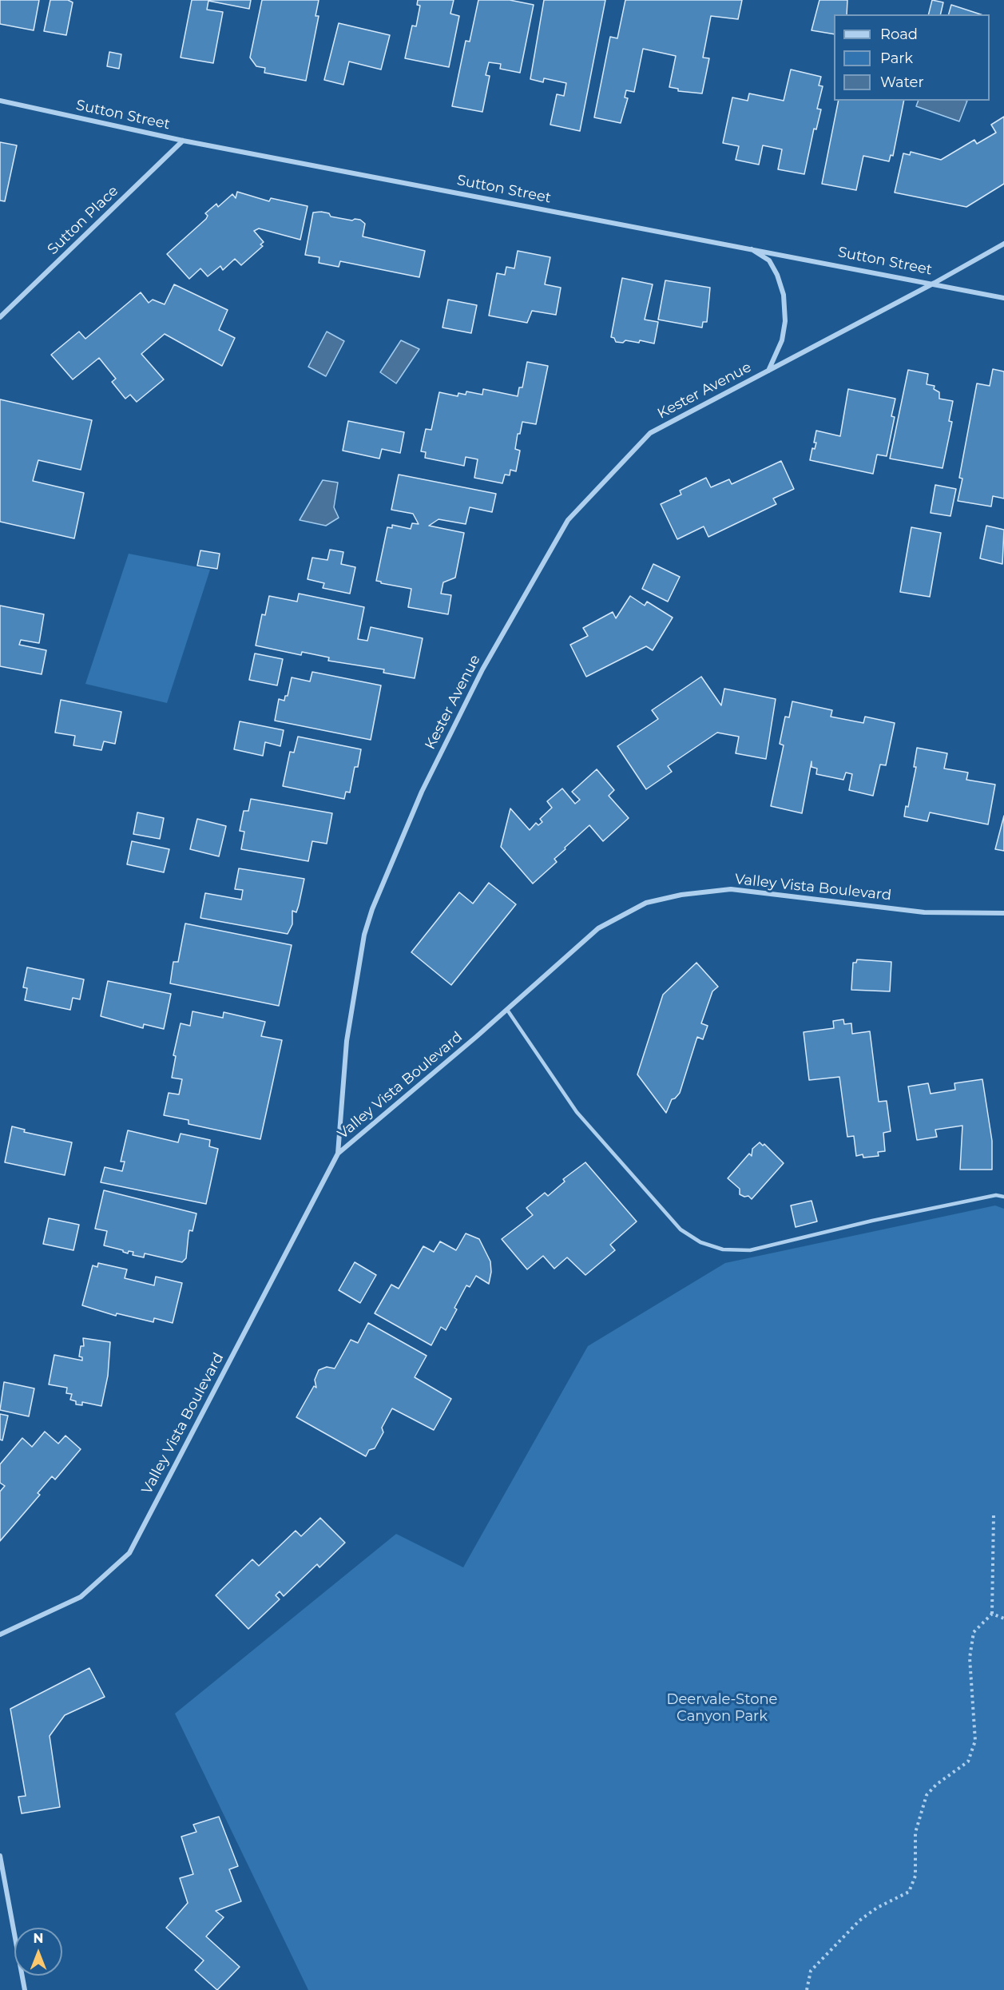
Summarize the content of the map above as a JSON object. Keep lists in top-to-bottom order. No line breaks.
{"streets":{"street":["Sutton Street","Sutton Place","Kester Avenue","Valley Vista Boulevard"]},"crossings":[["Sutton Street","Sutton Place"],["Sutton Street","Kester Avenue"],["Kester Avenue","Valley Vista Boulevard"]],"parks":["Deervale-Stone Canyon Park"],"legend":["Road","Park","Water"],"north":"top"}
